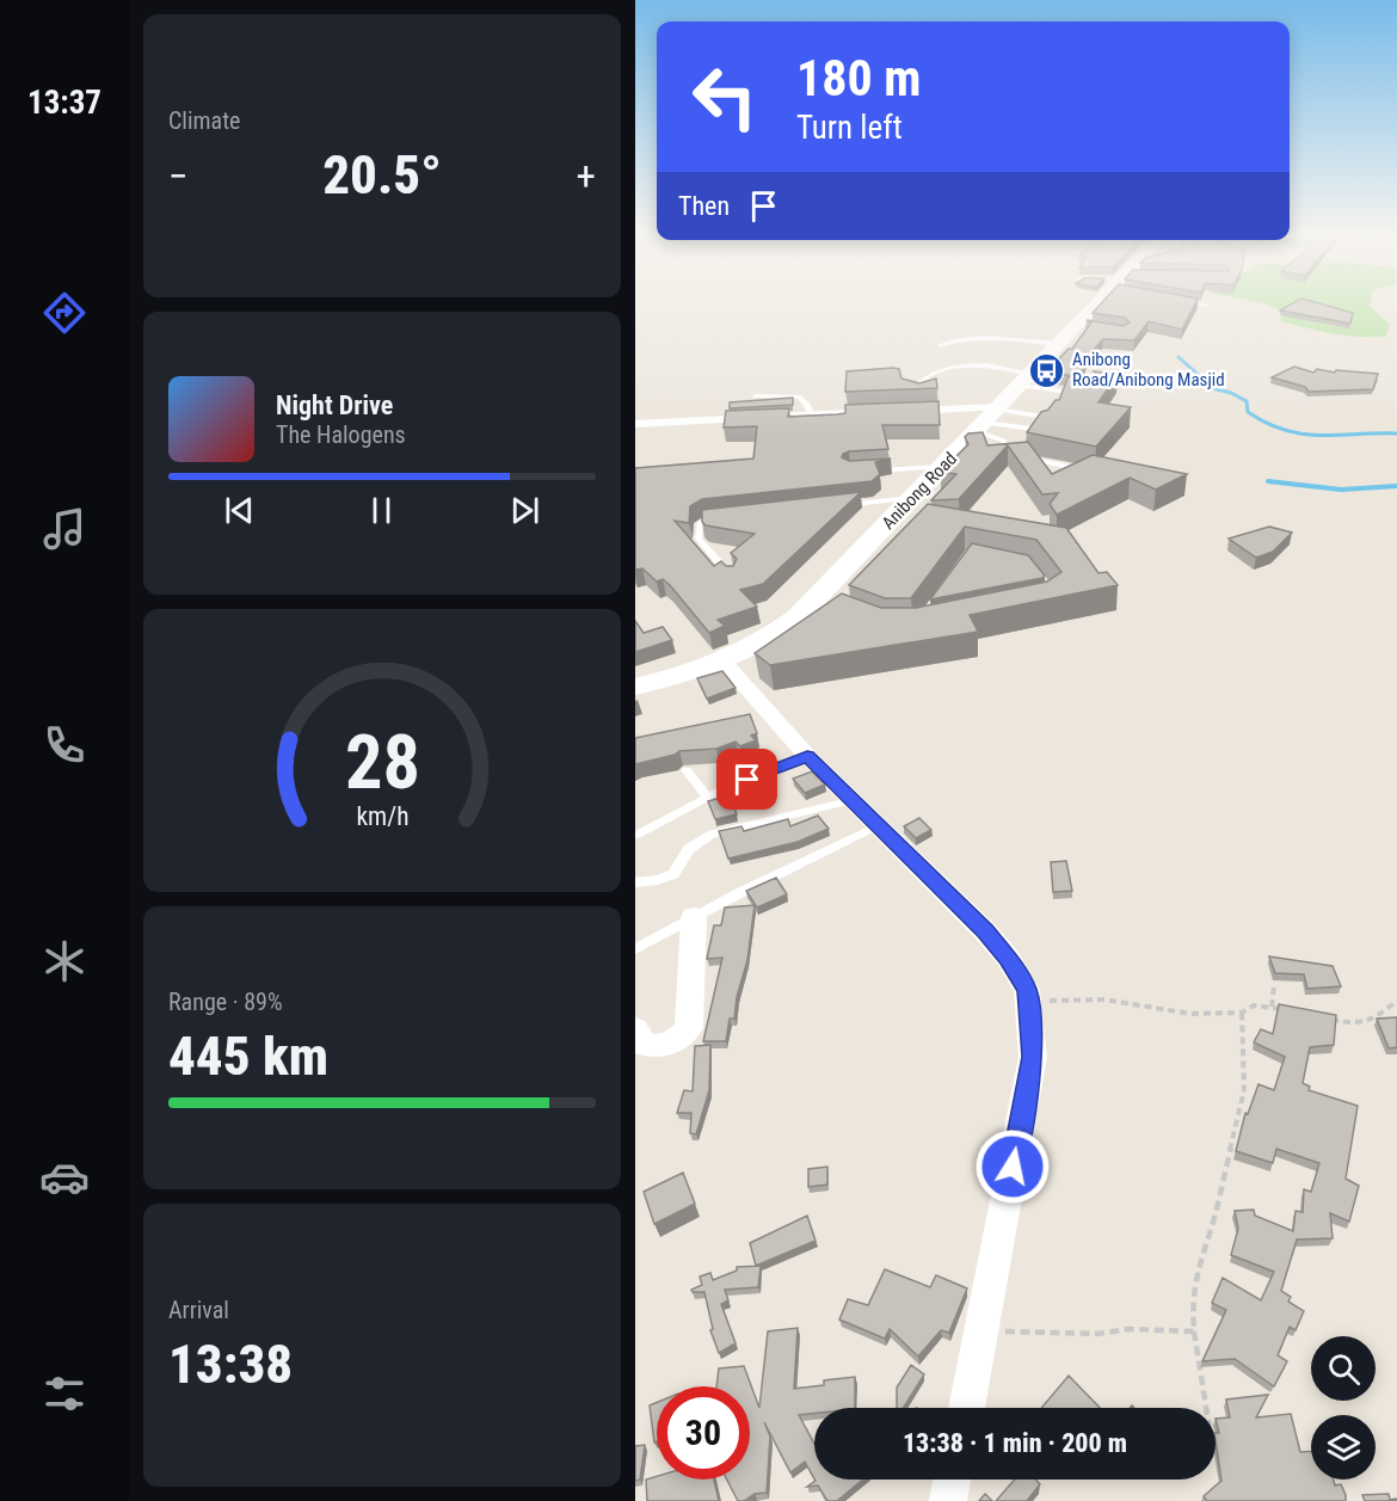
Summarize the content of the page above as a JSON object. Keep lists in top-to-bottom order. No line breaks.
{"streets":{"main road":["Anibong Road"]},"places":{"bus stop":["Anibong Road/Anibong Masjid"]},"page":{"tabs":"13:37","tile":["Climate",["Range · 89%","445 km"],["Arrival","13:38"]],"turn":["180 m","Turn left"],"heat":["−","20.5°","+"],"then":"Then","song":["Night Drive","The Halogens"],"limit":"30","trip":"13:38 · 1 min · 200 m","gauge":["28","km/h"]}}
